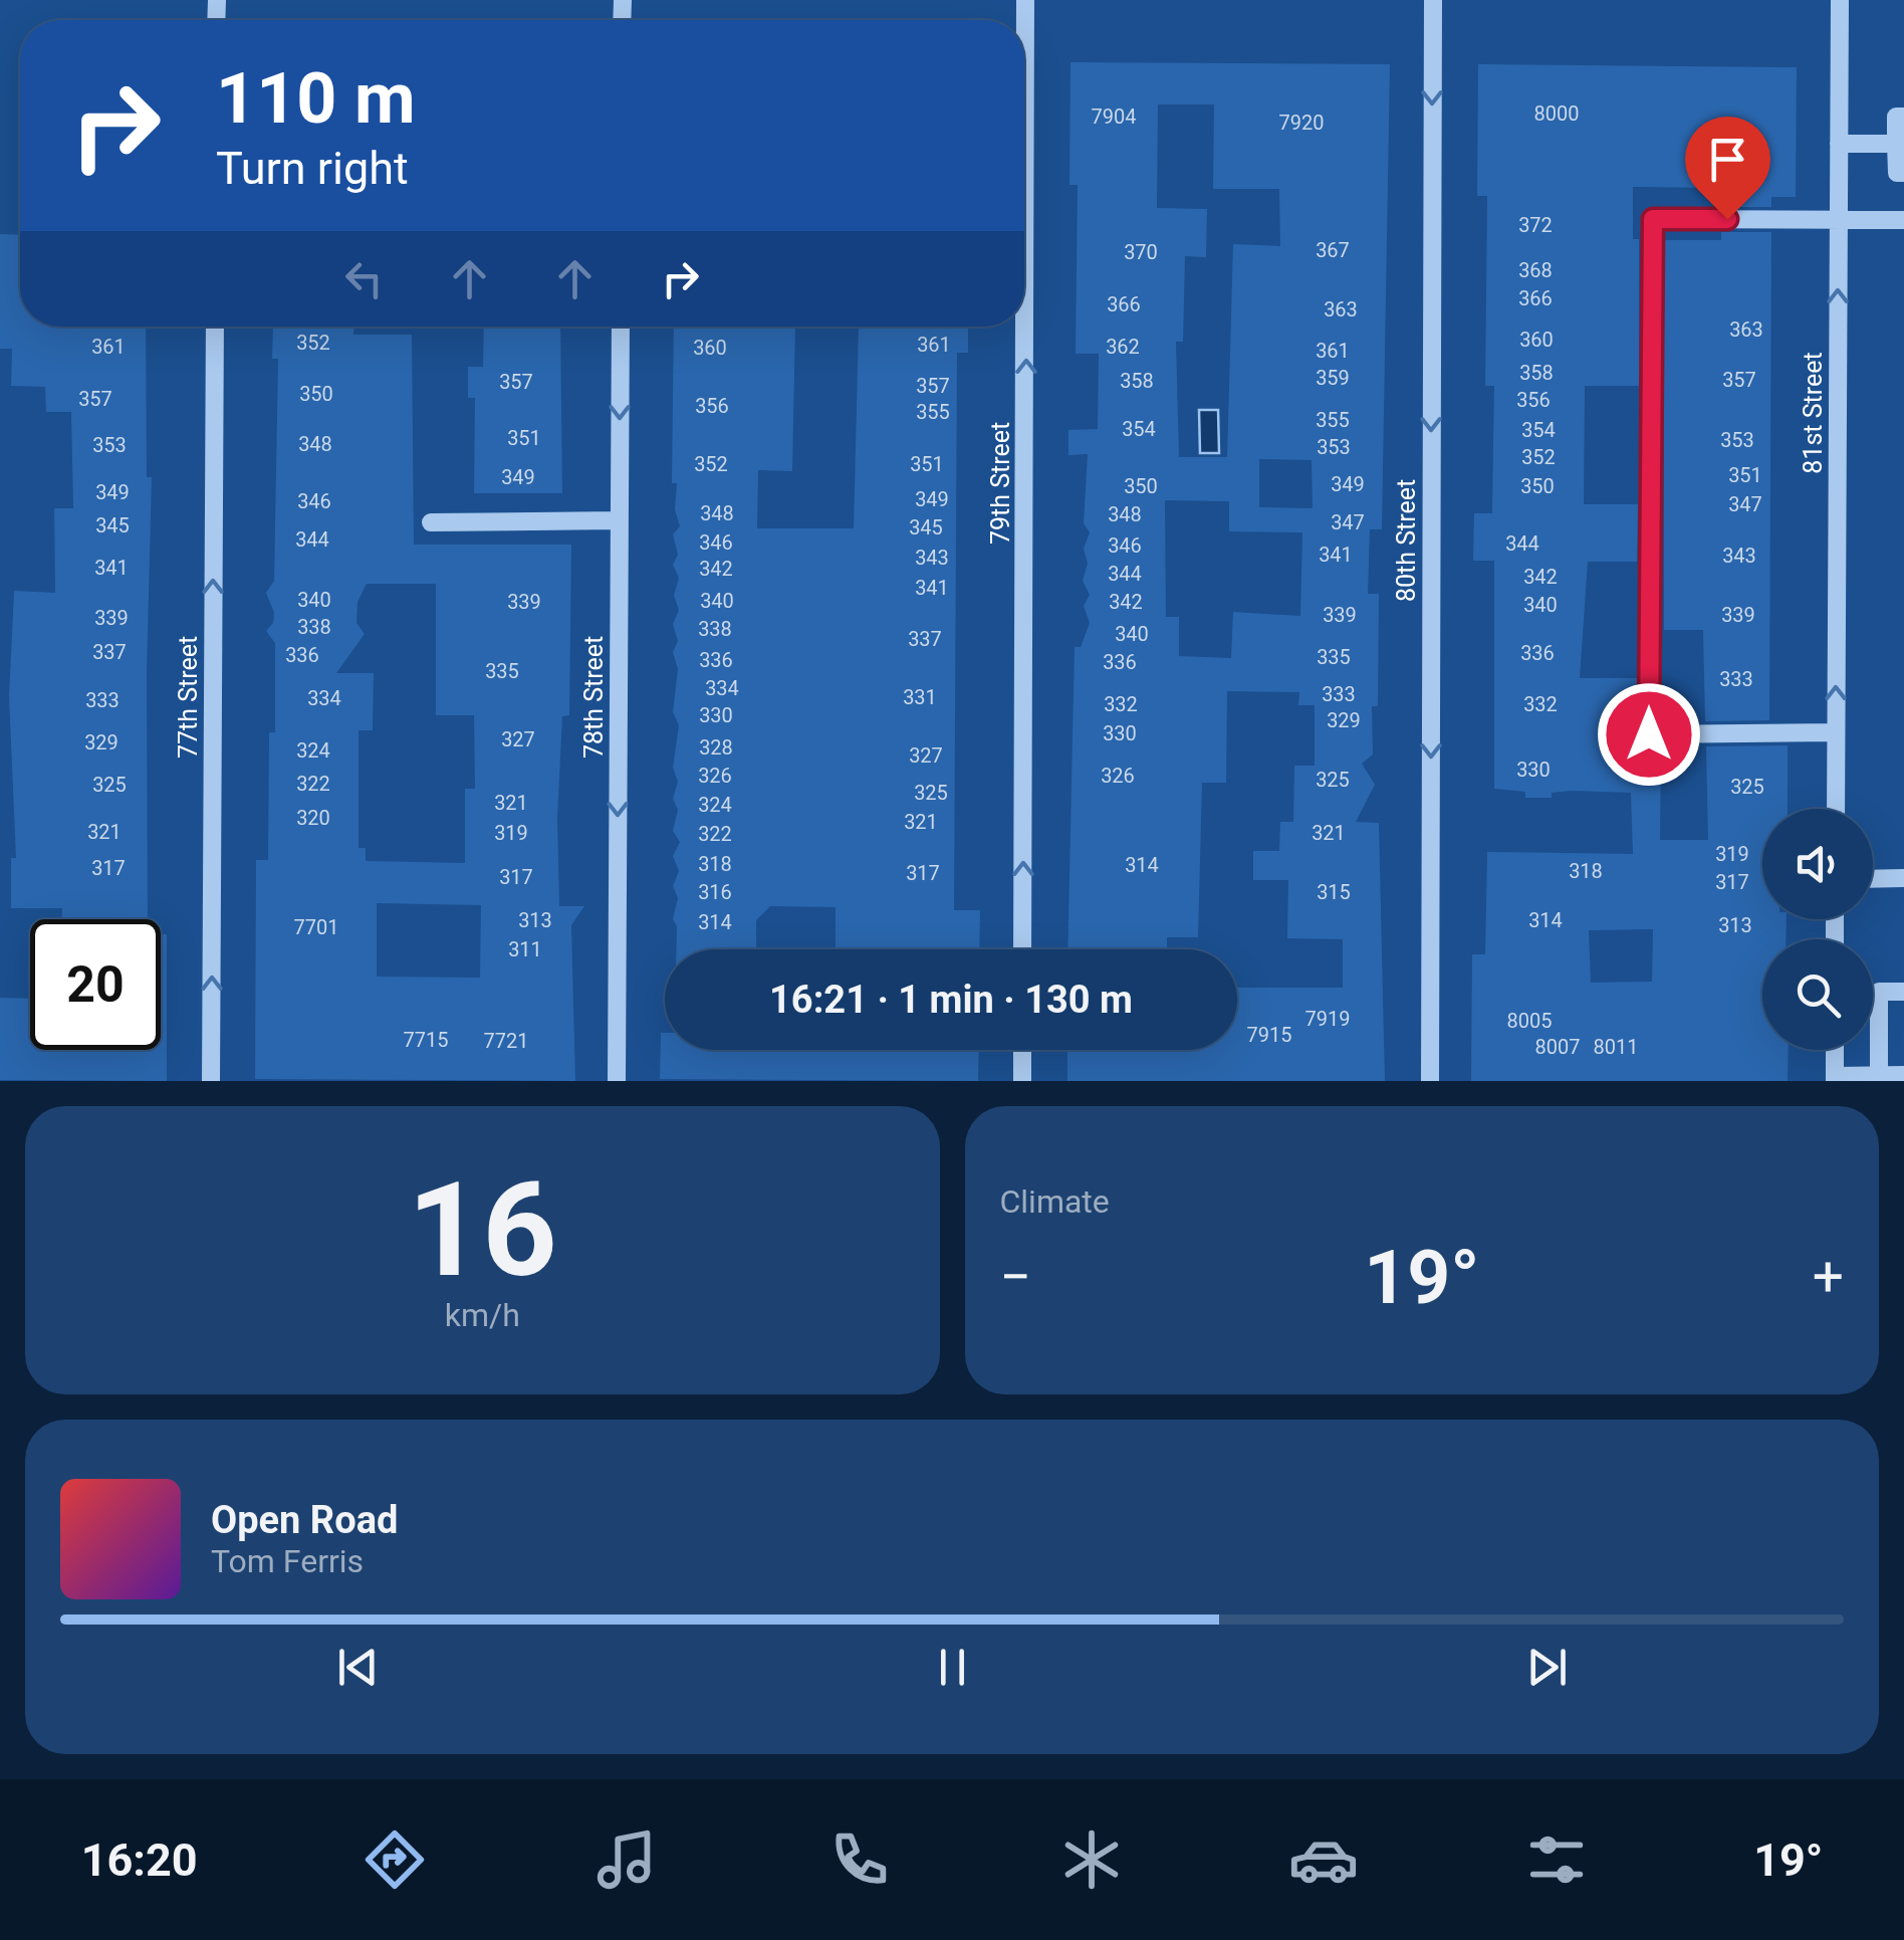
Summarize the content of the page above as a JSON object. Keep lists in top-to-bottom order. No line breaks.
{"streets":{"street":["81st Street","79th Street","80th Street","77th Street","78th Street"]},"one_way":["81st Street","79th Street","80th Street","77th Street","78th Street"],"house_numbers":["8000","7904","7920","372","367","370","368","366","366","363","363","360","352","361","361","362","360","361","358","359","357","358","357","357","350","357","356","356","355","355","354","354","351","353","348","353","353","352","352","351","351","349","349","350","350","349","349","346","347","348","348","347","345","345","344","346","344","346","341","343","343","341","342","344","342","341","340","340","339","342","340","339","339","339","338","338","340","337","337","336","336","335","336","336","335","333","334","333","331","334","333","332","332","330","329","330","327","329","328","324","327","330","326","326","325","322","325","325","325","321","324","320","321","321","319","321","322","319","318","314","317","318","317","317","317","316","315","313","314","314","313","7701","311","7919","8005","7915","7715","7721","8007","8011"],"page":{"turn":["110 m","Turn right"],"limit":"20","trip":"16:21 · 1 min · 130 m","tile":[["16","km/h"],"Climate"],"heat":["−","19°","+"],"song":["Open Road","Tom Ferris"],"tabs":["16:20","19°"]}}
